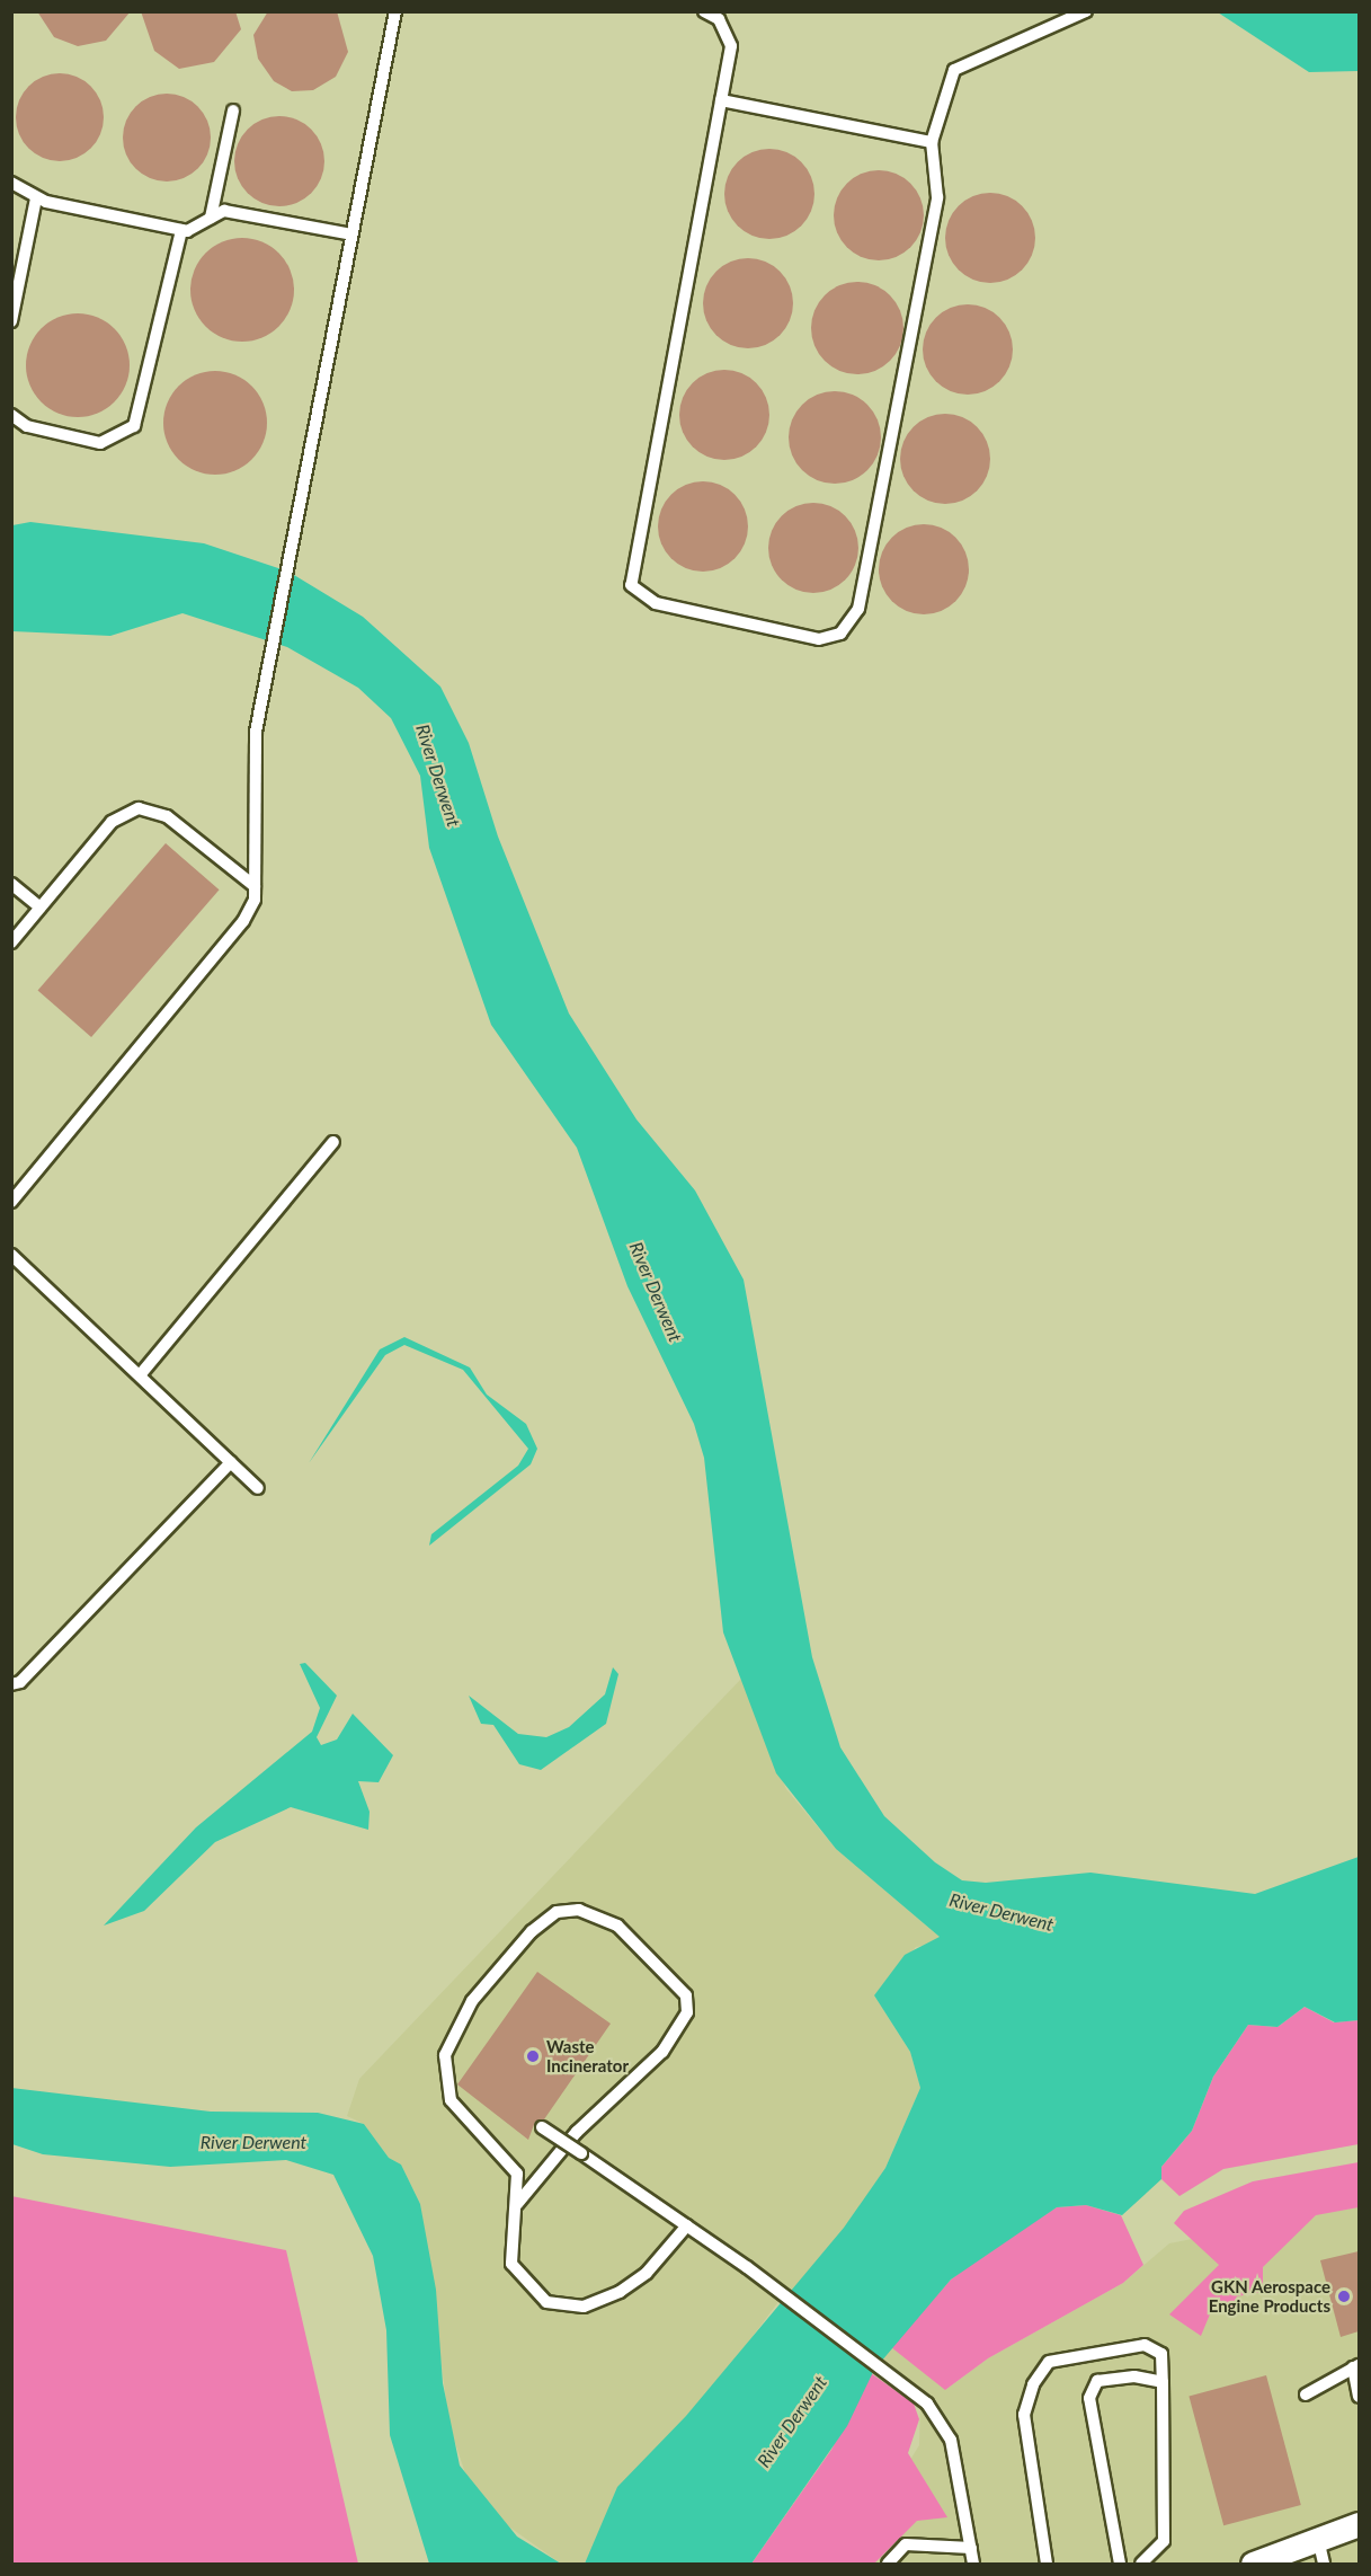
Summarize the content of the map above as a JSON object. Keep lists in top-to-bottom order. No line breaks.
{"water":["River Derwent"],"places":["Waste Incinerator","GKN Aerospace Engine Products"]}
